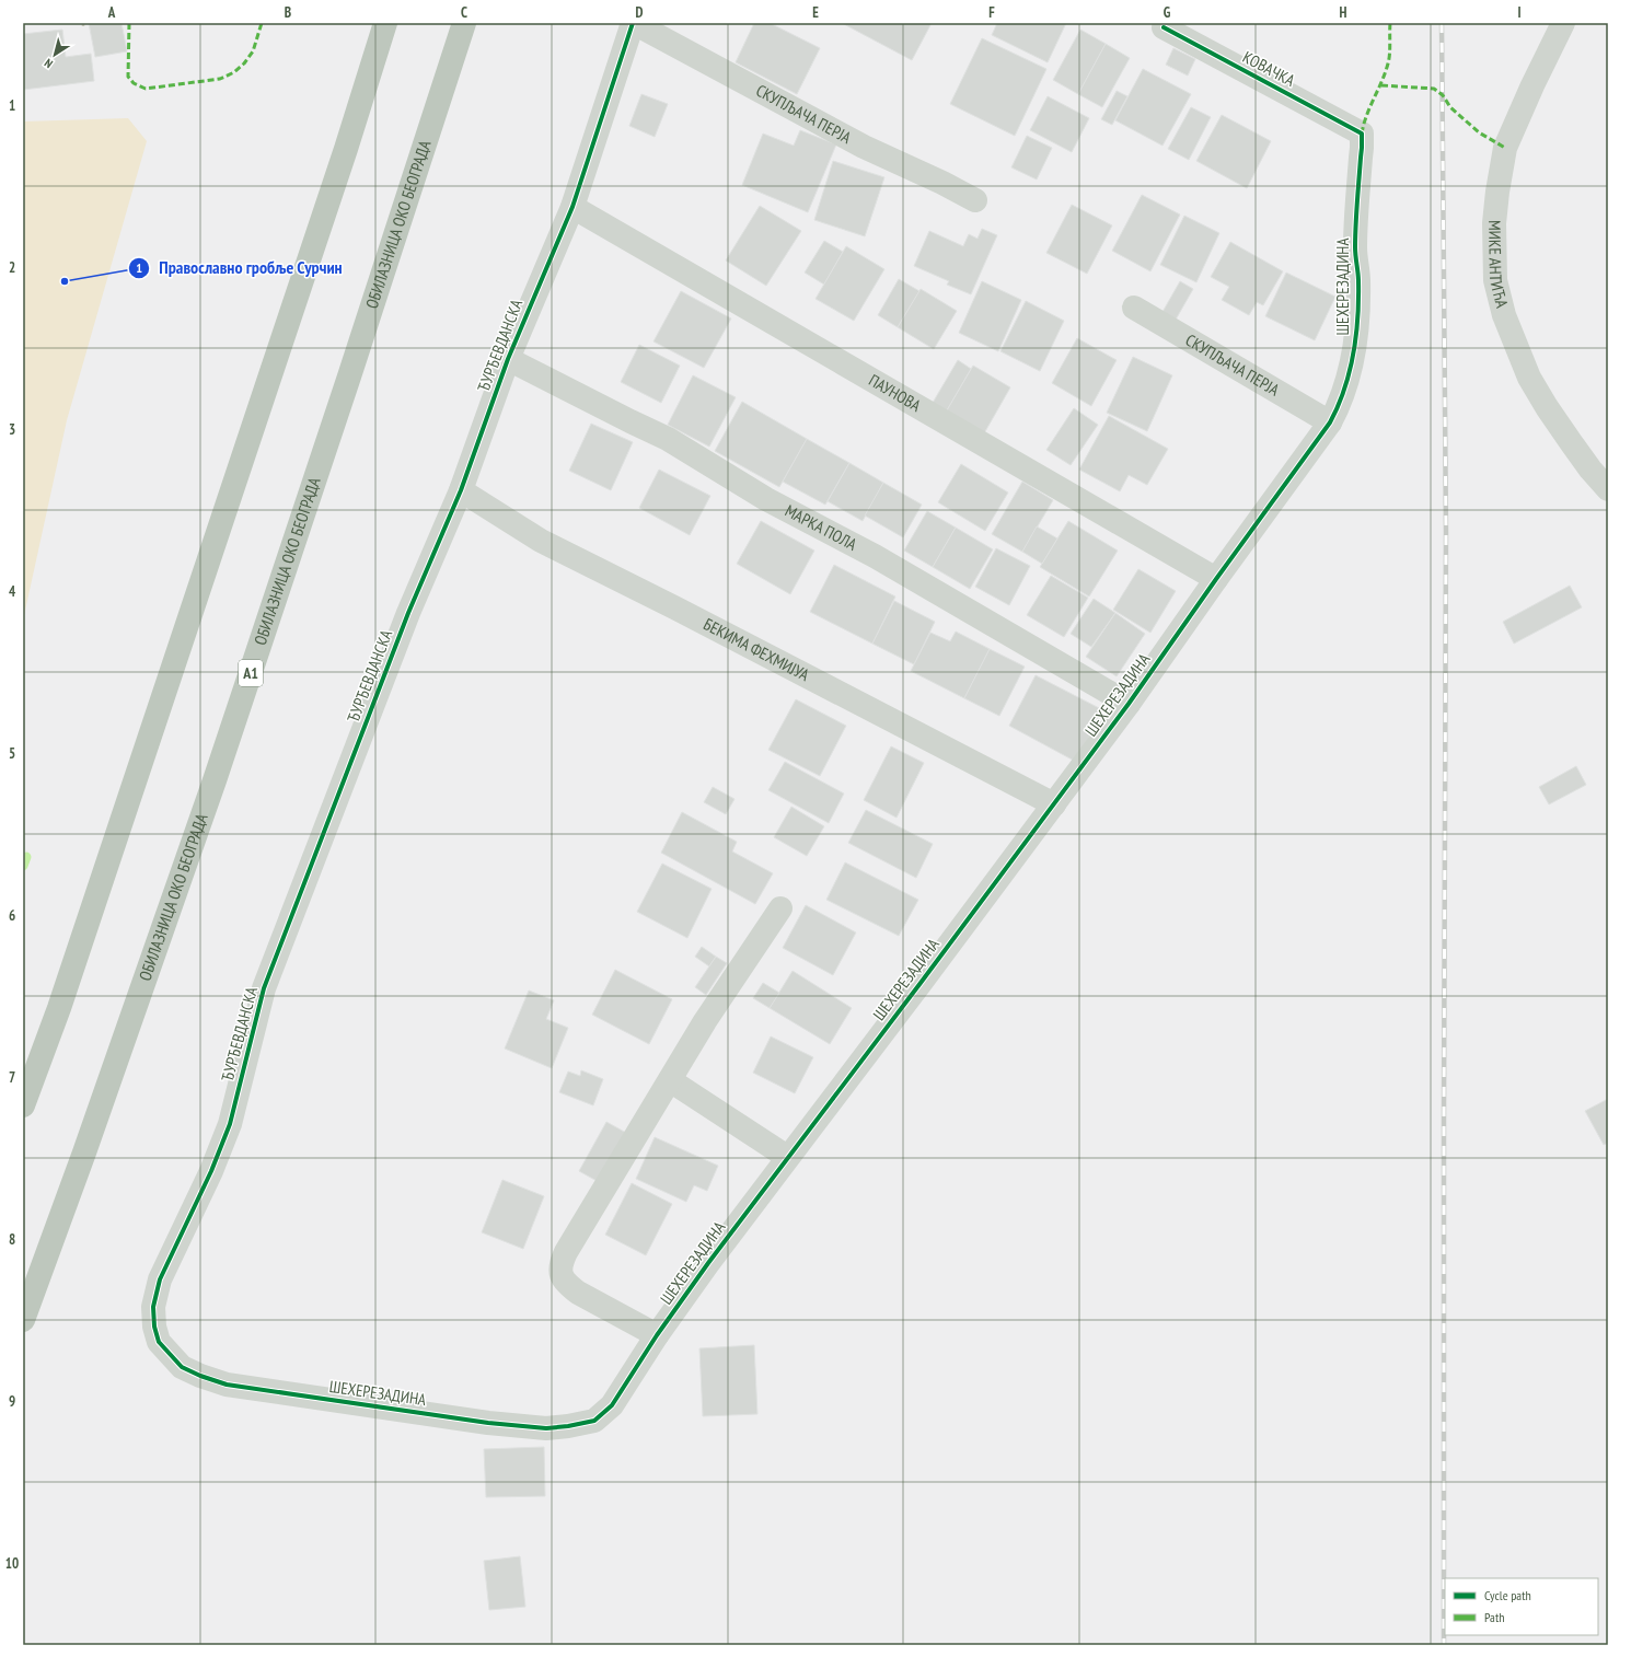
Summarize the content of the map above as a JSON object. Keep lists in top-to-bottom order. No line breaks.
{"streets":{"highway":["ОБИЛАЗНИЦА ОКО БЕОГРАДА","A1"],"street":["КОВАЧКА","СКУПЉАЧА ПЕРЈА","МИКЕ АНТИЋА","ШЕХЕРЕЗАДИНА","ЂУРЂЕВДАНСКА","ПАУНОВА","МАРКА ПОЛА","БЕКИМА ФЕХМИЈУА"]},"crossings":[["КОВАЧКА","ШЕХЕРЕЗАДИНА"],["СКУПЉАЧА ПЕРЈА","ШЕХЕРЕЗАДИНА"],["СКУПЉАЧА ПЕРЈА","ЂУРЂЕВДАНСКА"],["ШЕХЕРЕЗАДИНА","ЂУРЂЕВДАНСКА"],["ШЕХЕРЕЗАДИНА","ПАУНОВА"],["ШЕХЕРЕЗАДИНА","МАРКА ПОЛА"],["ШЕХЕРЕЗАДИНА","БЕКИМА ФЕХМИЈУА"],["ЂУРЂЕВДАНСКА","ПАУНОВА"],["ЂУРЂЕВДАНСКА","МАРКА ПОЛА"],["ЂУРЂЕВДАНСКА","БЕКИМА ФЕХМИЈУА"]],"places":["Православно гробље Сурчин"],"legend":["Cycle path","Path"],"north":"bottom left","grid":{"columns":["A","B","C","D","E","F","G","H","I"],"rows":["1","2","3","4","5","6","7","8","9","10"]}}
